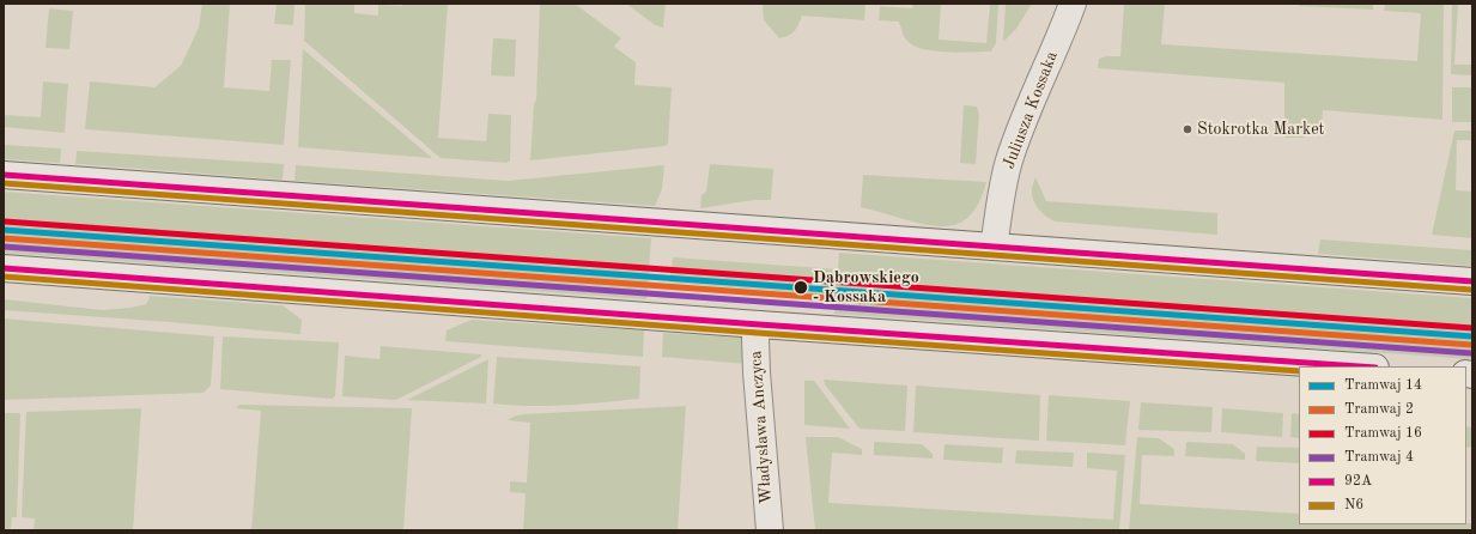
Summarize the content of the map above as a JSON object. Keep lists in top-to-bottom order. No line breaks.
{"streets":{"main road":["Juliusza Kossaka","Władysława Anczyca"]},"places":["Stokrotka Market","Dąbrowskiego - Kossaka"],"lines":["transit line 92A","transit line N6","tram line 16","tram line 14","tram line 2","tram line 4"],"legend":["Tramwaj 14","Tramwaj 2","Tramwaj 16","Tramwaj 4","92A","N6"]}
